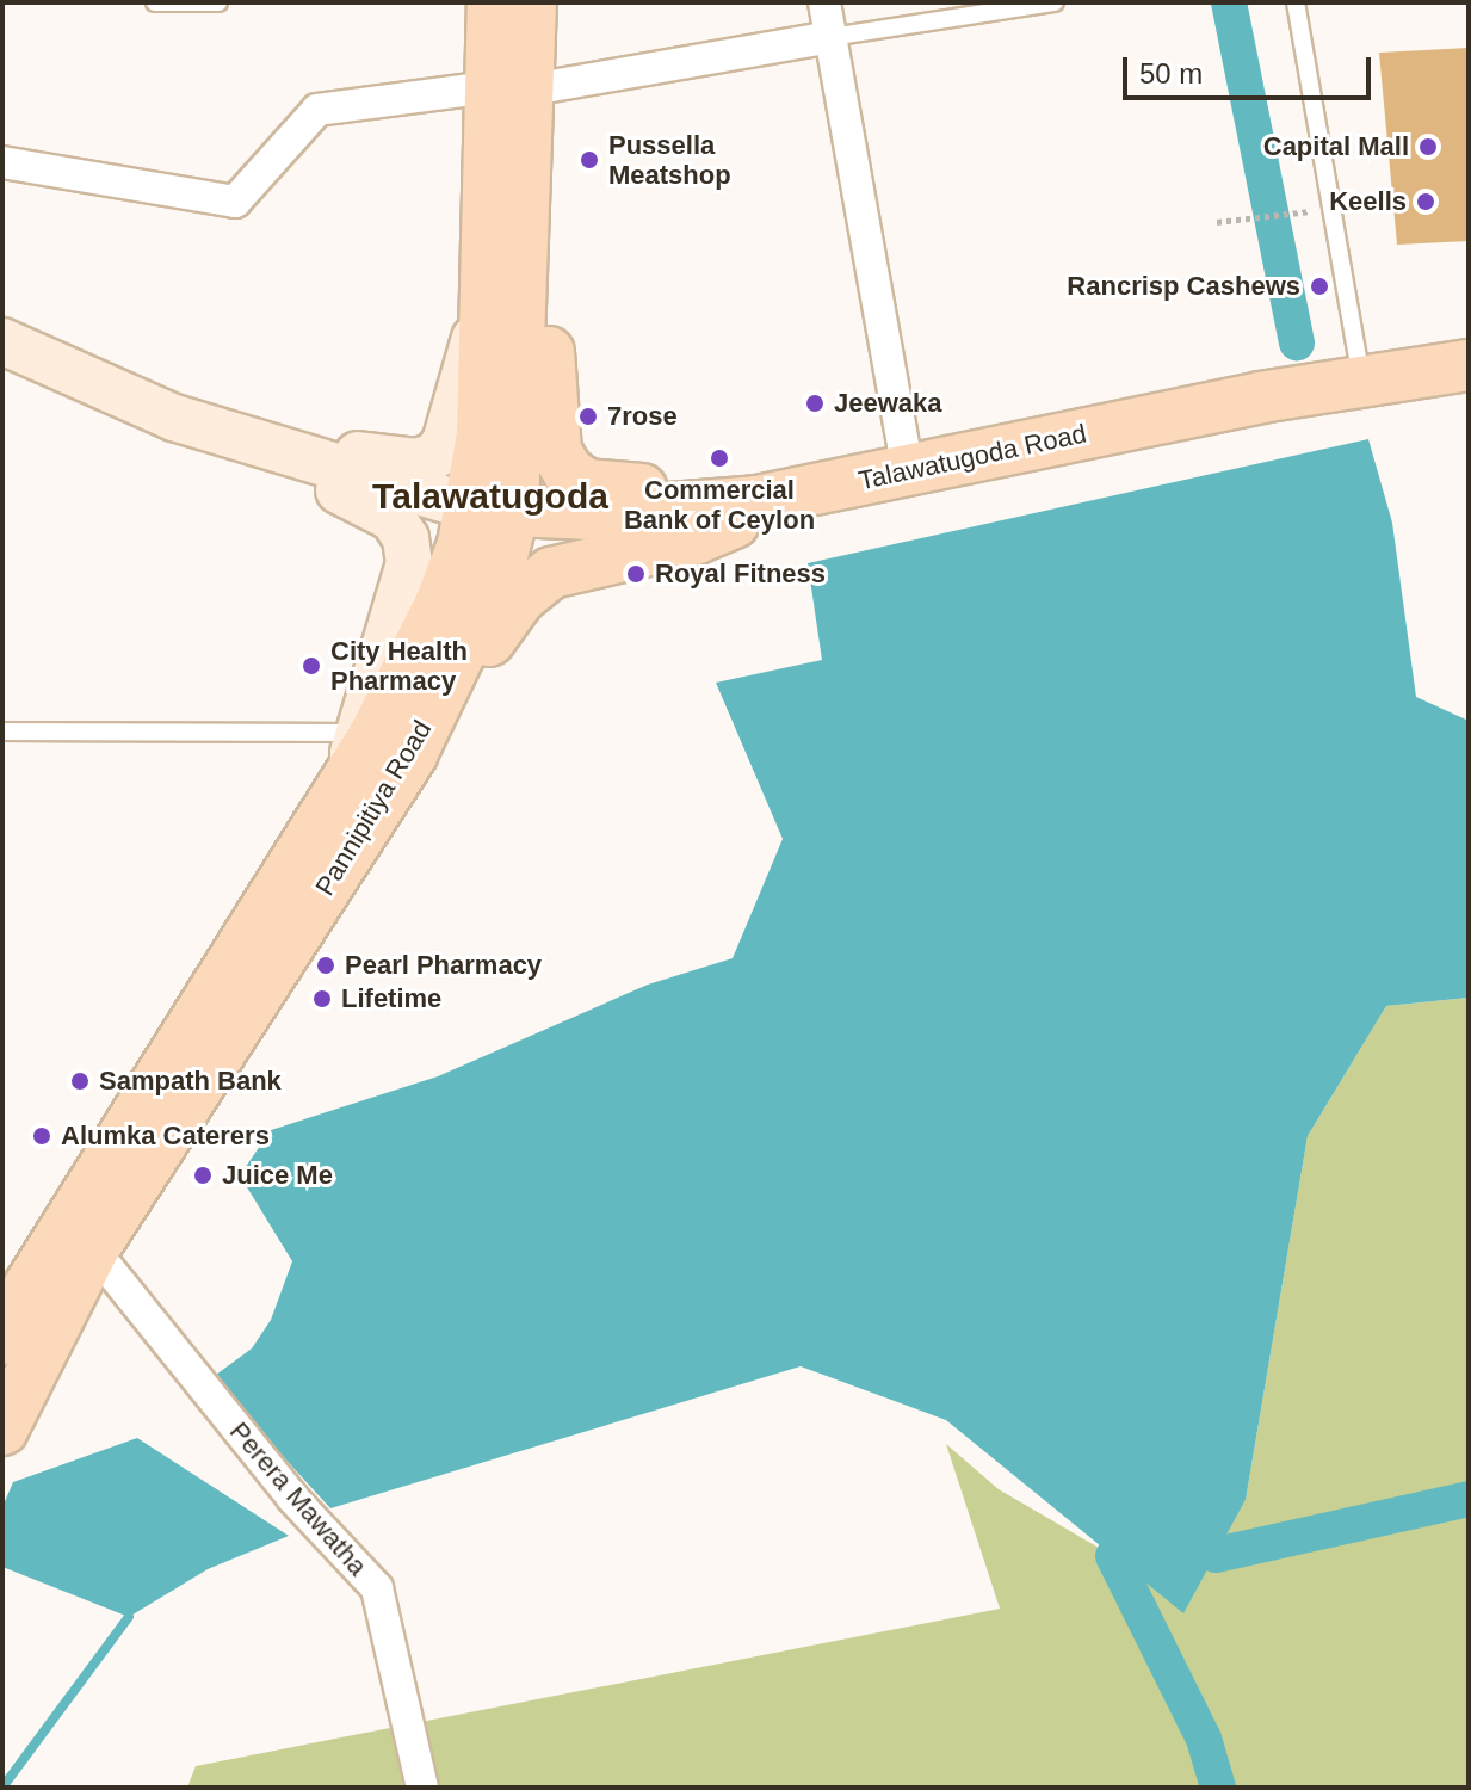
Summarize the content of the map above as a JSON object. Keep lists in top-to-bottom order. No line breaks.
{"streets":{"main road":["Talawatugoda Road","Pannipitiya Road"],"street":["Perera Mawatha"]},"crossings":[["Talawatugoda Road","Pannipitiya Road"],["Pannipitiya Road","Perera Mawatha"]],"districts":["Talawatugoda"],"places":["Capital Mall","Pussella Meatshop","Keells","Rancrisp Cashews","Jeewaka","7rose","Commercial Bank of Ceylon","Royal Fitness","City Health Pharmacy","Pearl Pharmacy","Lifetime","Sampath Bank","Alumka Caterers","Juice Me"],"scale_bar":"50 m"}
